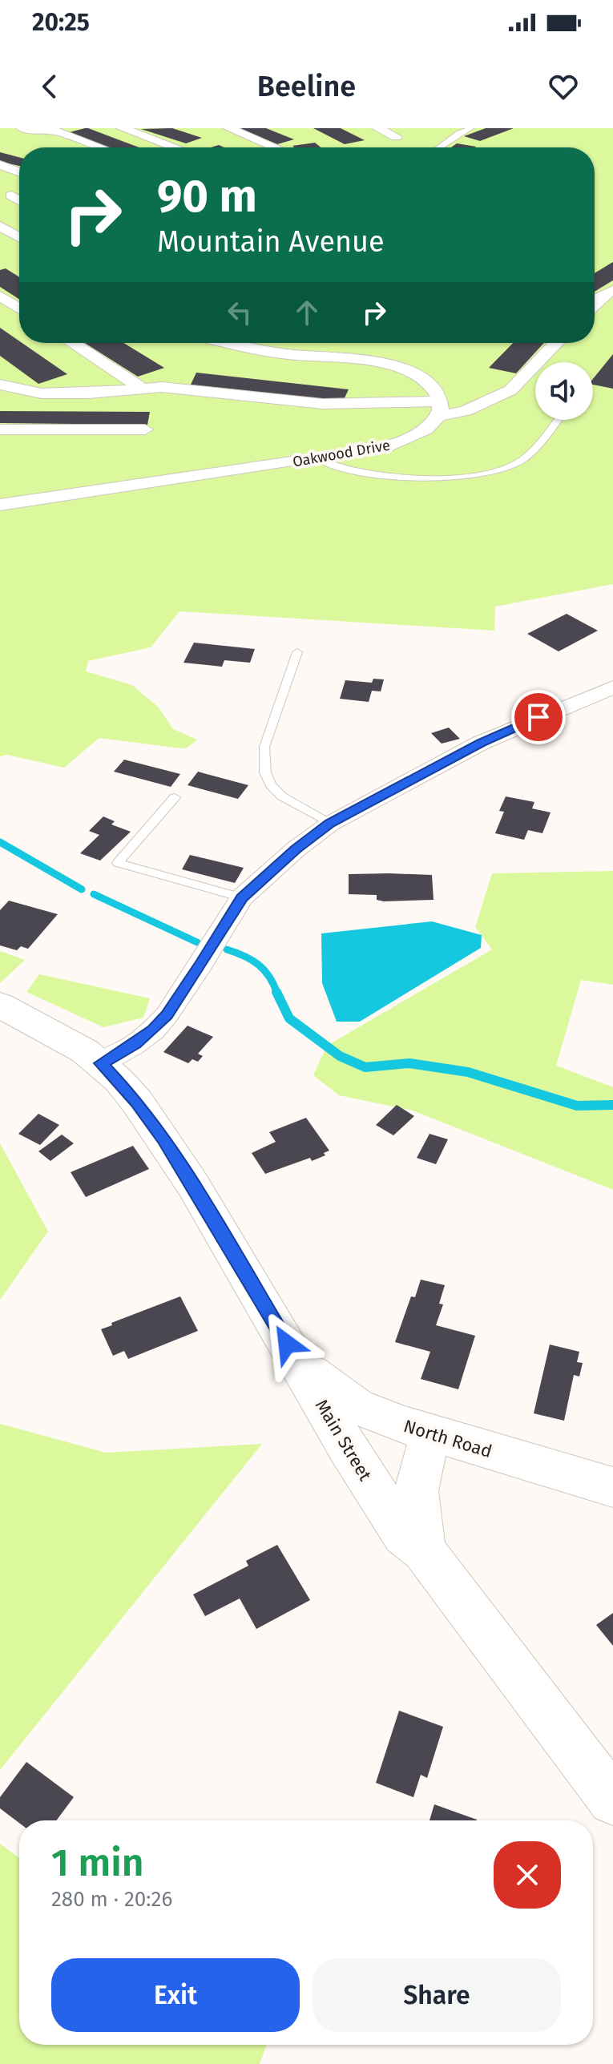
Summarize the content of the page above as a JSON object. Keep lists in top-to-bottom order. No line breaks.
{"streets":{"main road":["North Road","Main Street"],"street":["Oakwood Drive"]},"crossings":[["North Road","Main Street"]],"page":{"status":"20:25","header":"Beeline","turn":["90 m","Mountain Avenue"],"heading":["1 min","280 m · 20:26"],"buttons":["Exit","Share"]}}
